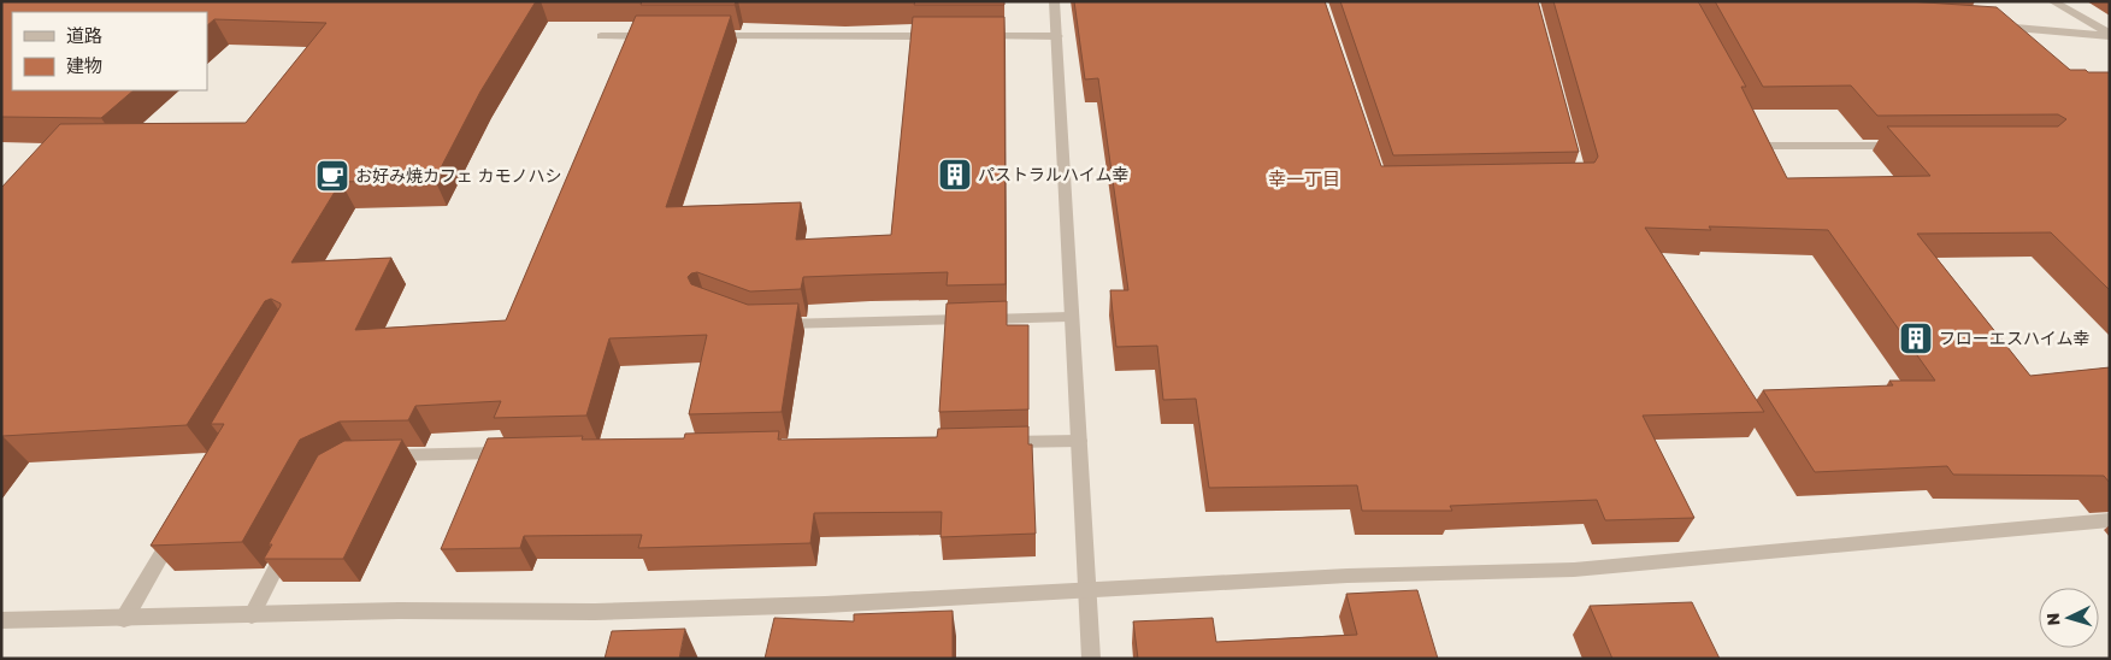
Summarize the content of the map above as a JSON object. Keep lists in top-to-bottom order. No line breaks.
{"districts":["幸一丁目"],"places":{"building":["パストラルハイム幸","フローエスハイム幸"],"cafe":["お好み焼カフェ カモノハシ"]},"legend":["道路","建物"],"north":"left"}
